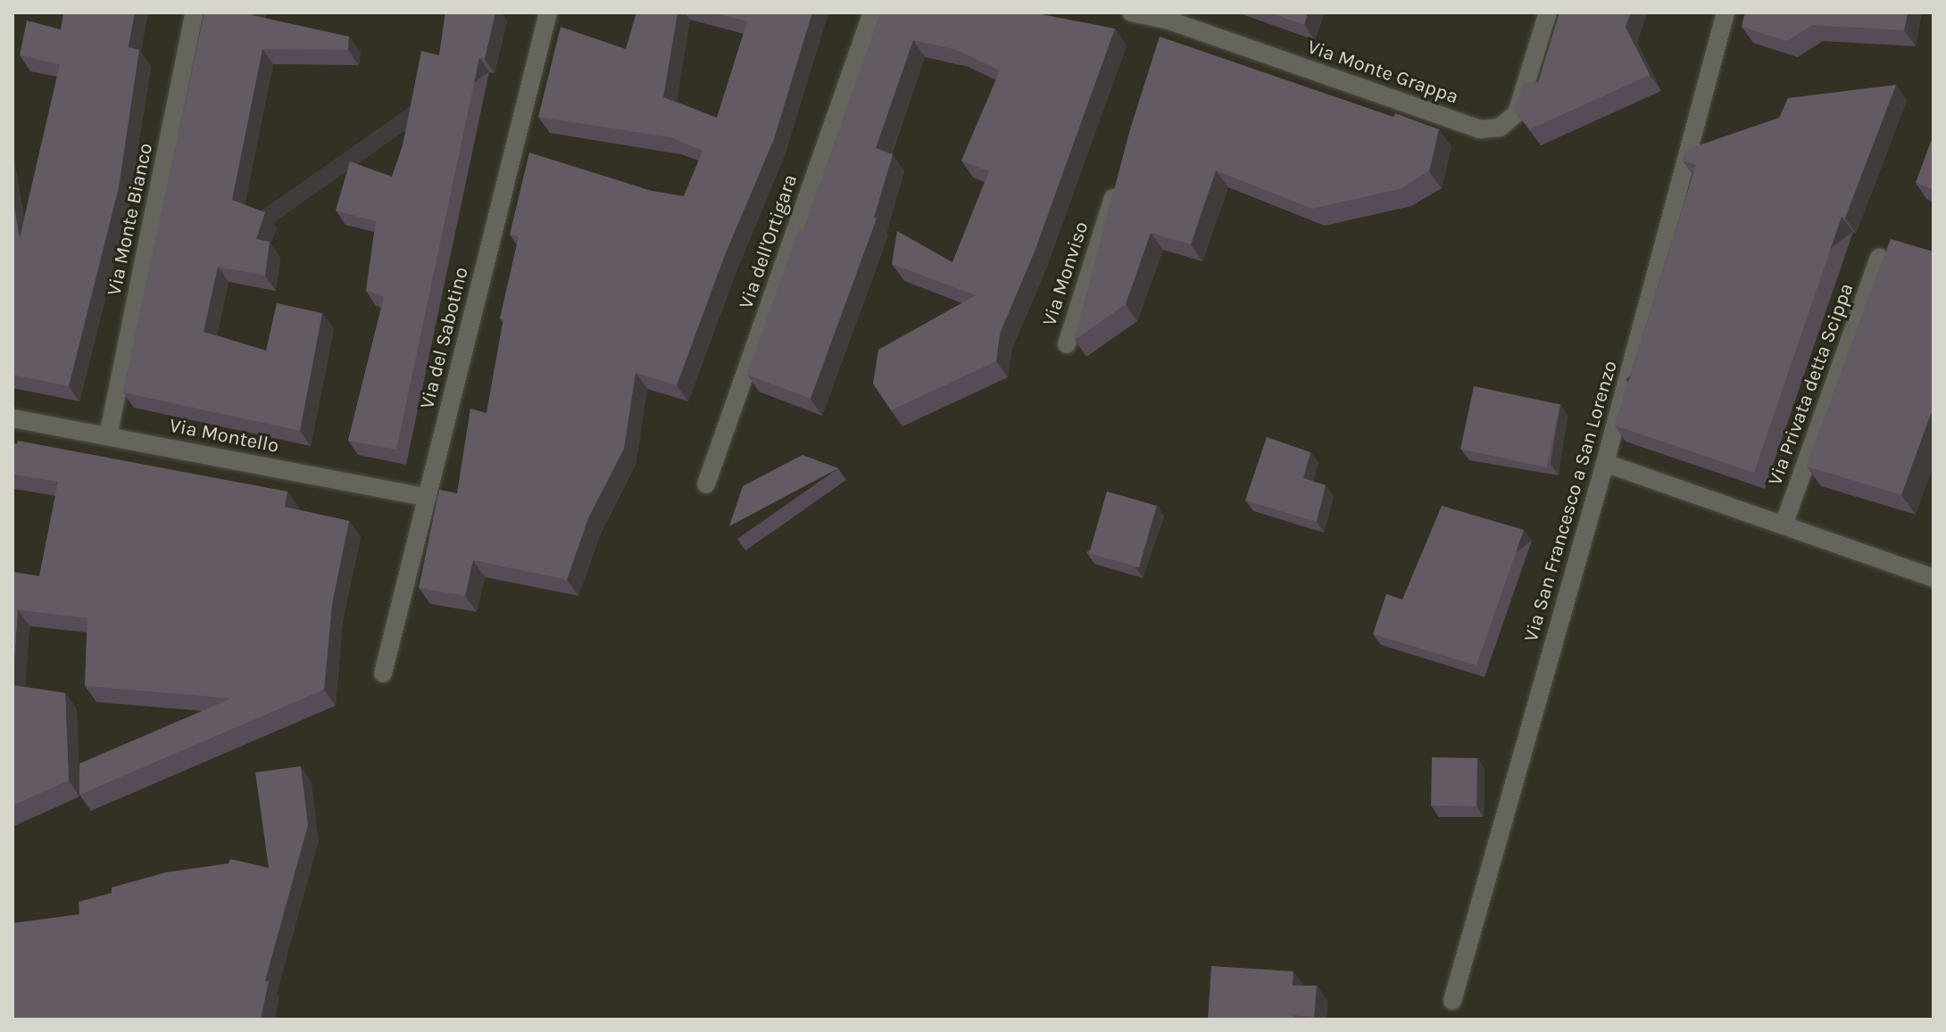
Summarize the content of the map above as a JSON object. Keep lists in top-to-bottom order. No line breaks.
{"streets":{"street":["Via Monte Grappa","Via Monte Bianco","Via dell'Ortigara","Via Monviso","Via del Sabotino","Via Privata detta Scippa","Via Montello","Via San Francesco a San Lorenzo"]},"crossings":[["Via Monte Bianco","Via Montello"],["Via del Sabotino","Via Montello"]]}
